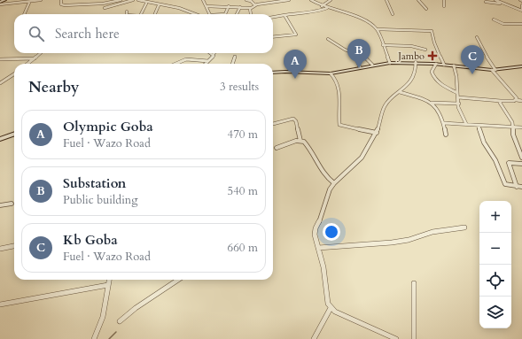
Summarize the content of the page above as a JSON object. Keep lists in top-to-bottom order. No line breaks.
{"places":{"health":["Jambo"]},"page":{"search":"Search here","pins":["B","C","A"],"heading":["Nearby","3 results"],"list":[{"mark":"A","name":"Olympic Goba","note":"Fuel · Wazo Road","value":"470 m"},{"mark":"B","name":"Substation","note":"Public building","value":"540 m"},{"mark":"C","name":"Kb Goba","note":"Fuel · Wazo Road","value":"660 m"}],"map_buttons":["+","−"]}}
